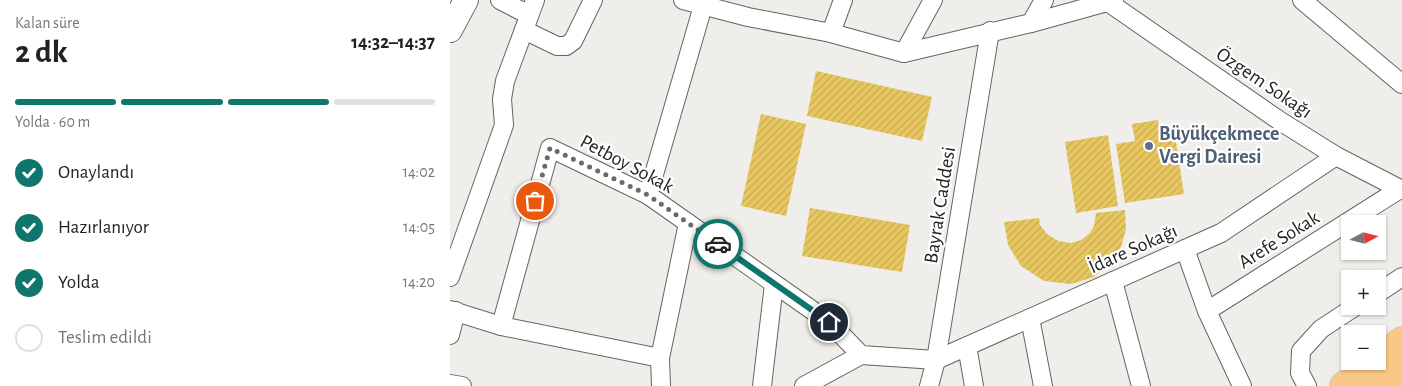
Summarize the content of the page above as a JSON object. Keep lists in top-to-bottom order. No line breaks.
{"streets":{"street":["Özgem Sokağı","Petboy Sokak","Bayrak Caddesi","Arefe Sokak","İdare Sokağı"]},"crossings":[["Özgem Sokağı","Arefe Sokak"],["Özgem Sokağı","İdare Sokağı"],["Bayrak Caddesi","İdare Sokağı"]],"places":["Büyükçekmece Vergi Dairesi"],"north":"right","page":{"heading":["2 dk","Kalan süre","14:32–14:37"],"bar":"Yolda · 60 m","list":[["Onaylandı","14:02"],["Hazırlanıyor","14:05"],["Yolda","14:20"],"Teslim edildi"],"map_buttons":["+","−"]}}
